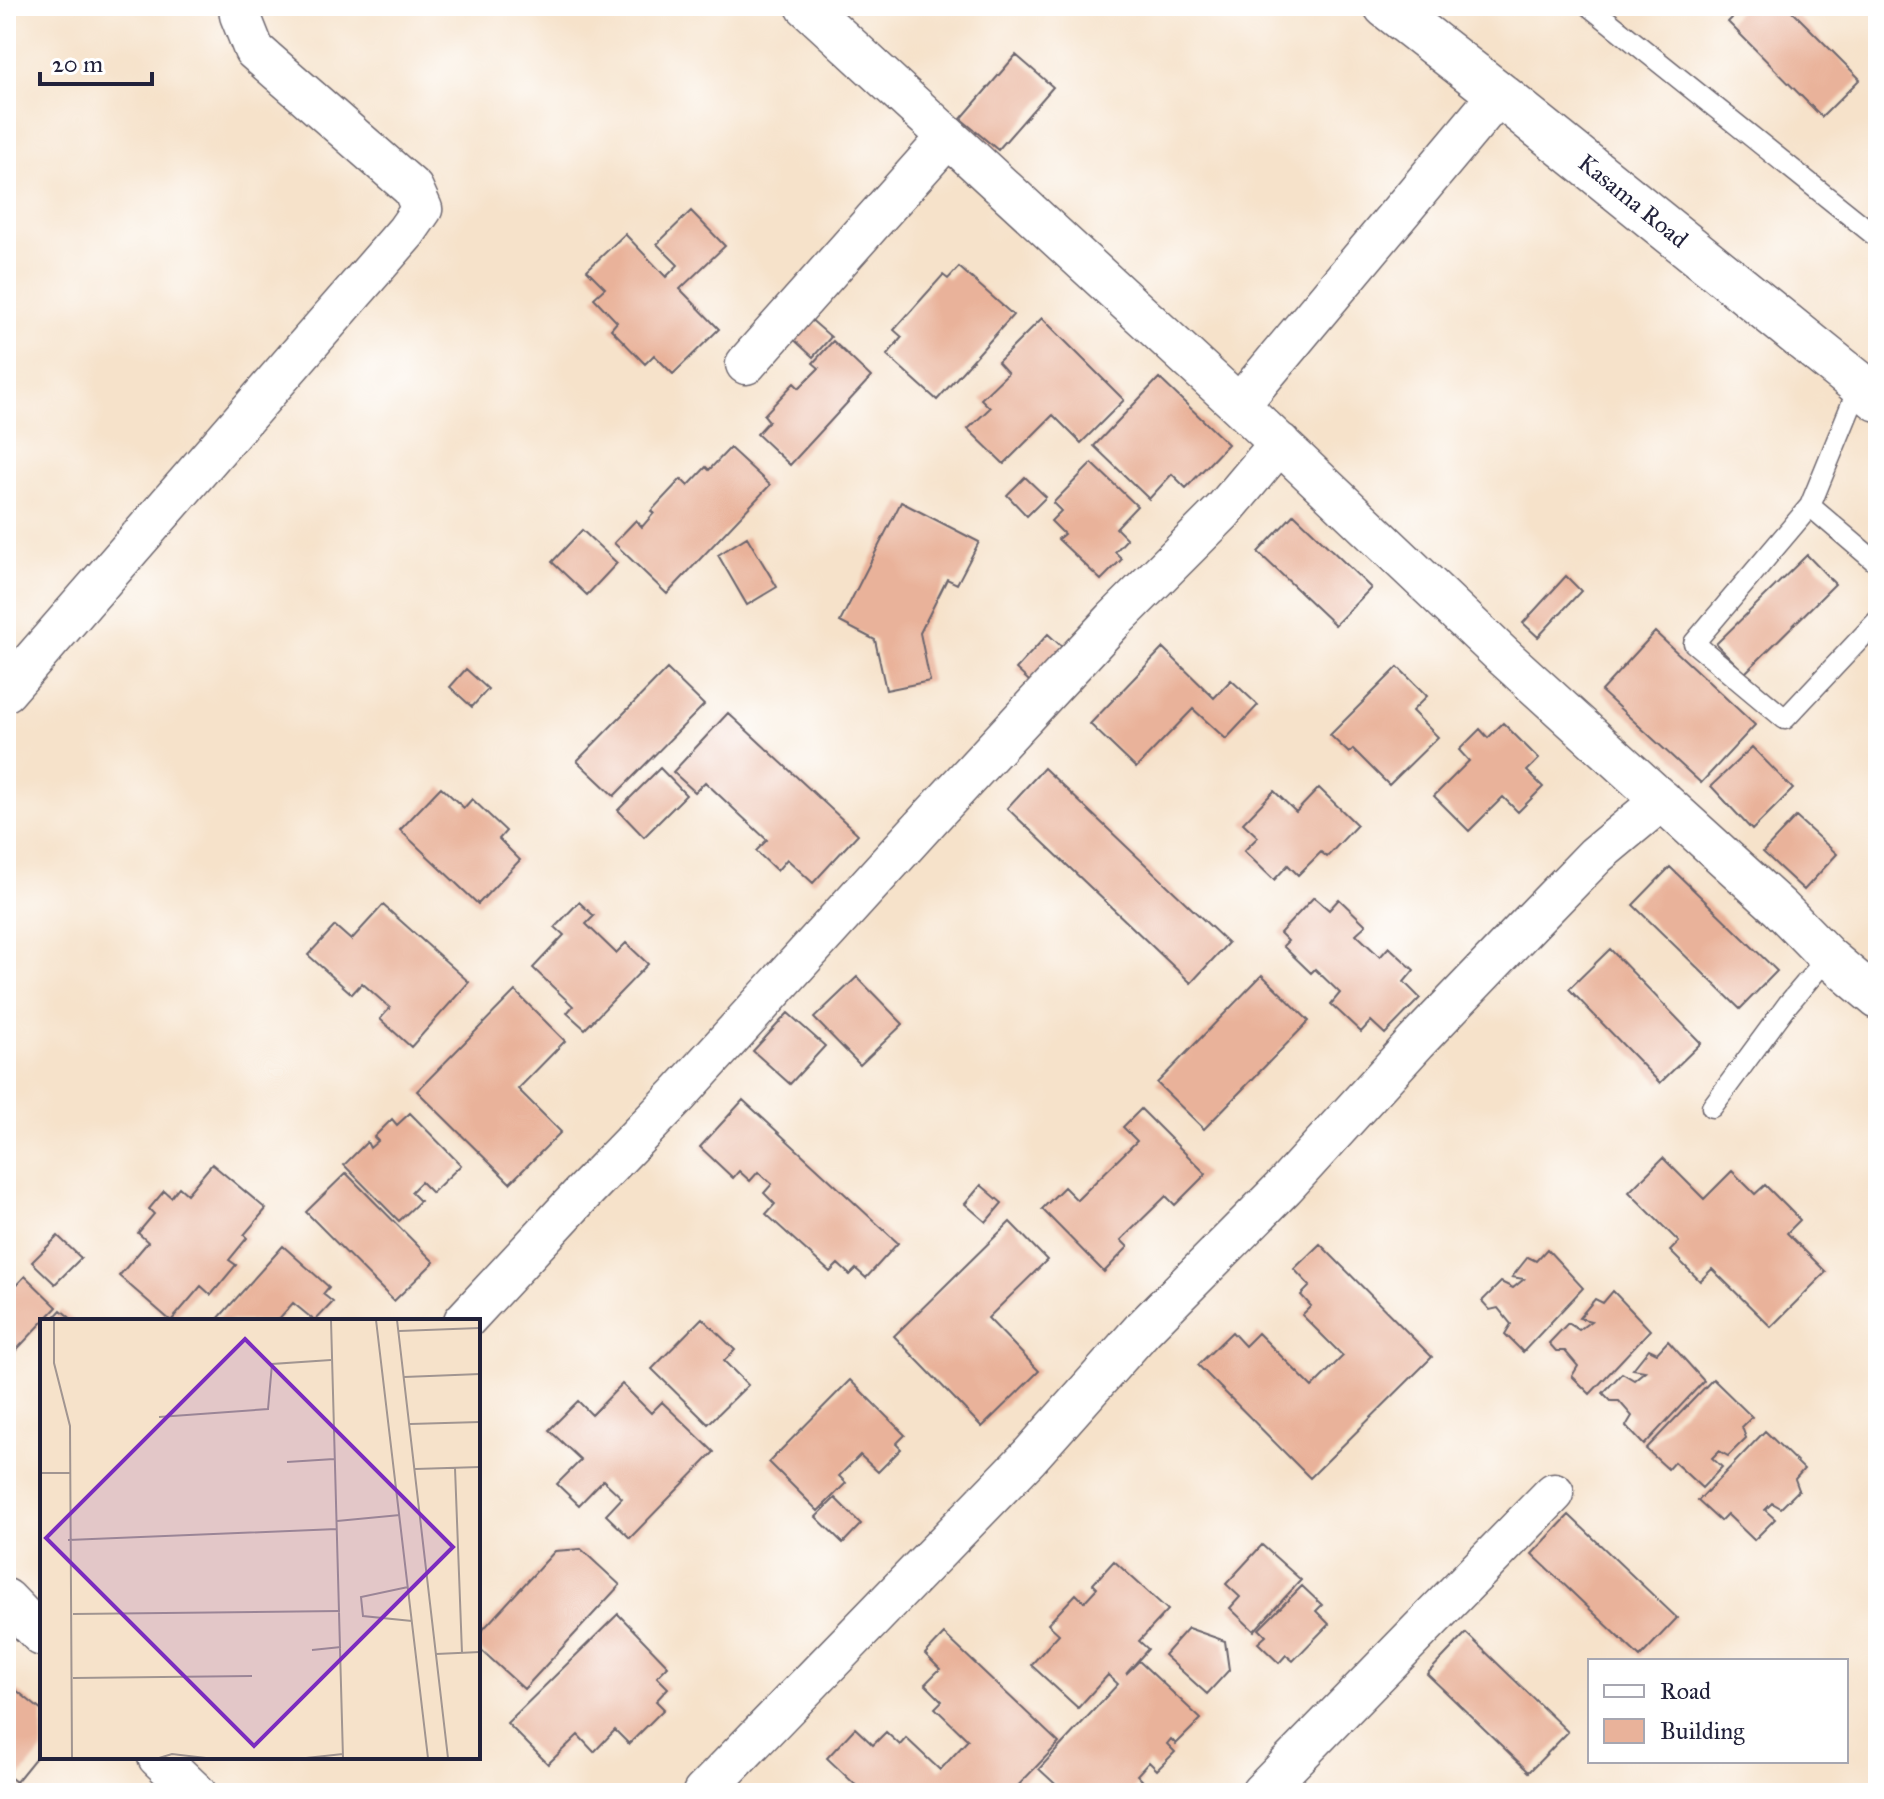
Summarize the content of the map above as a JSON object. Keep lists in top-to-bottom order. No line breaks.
{"streets":{"street":["Kasama Road"]},"legend":["Road","Building"],"scale_bar":"20 m"}
